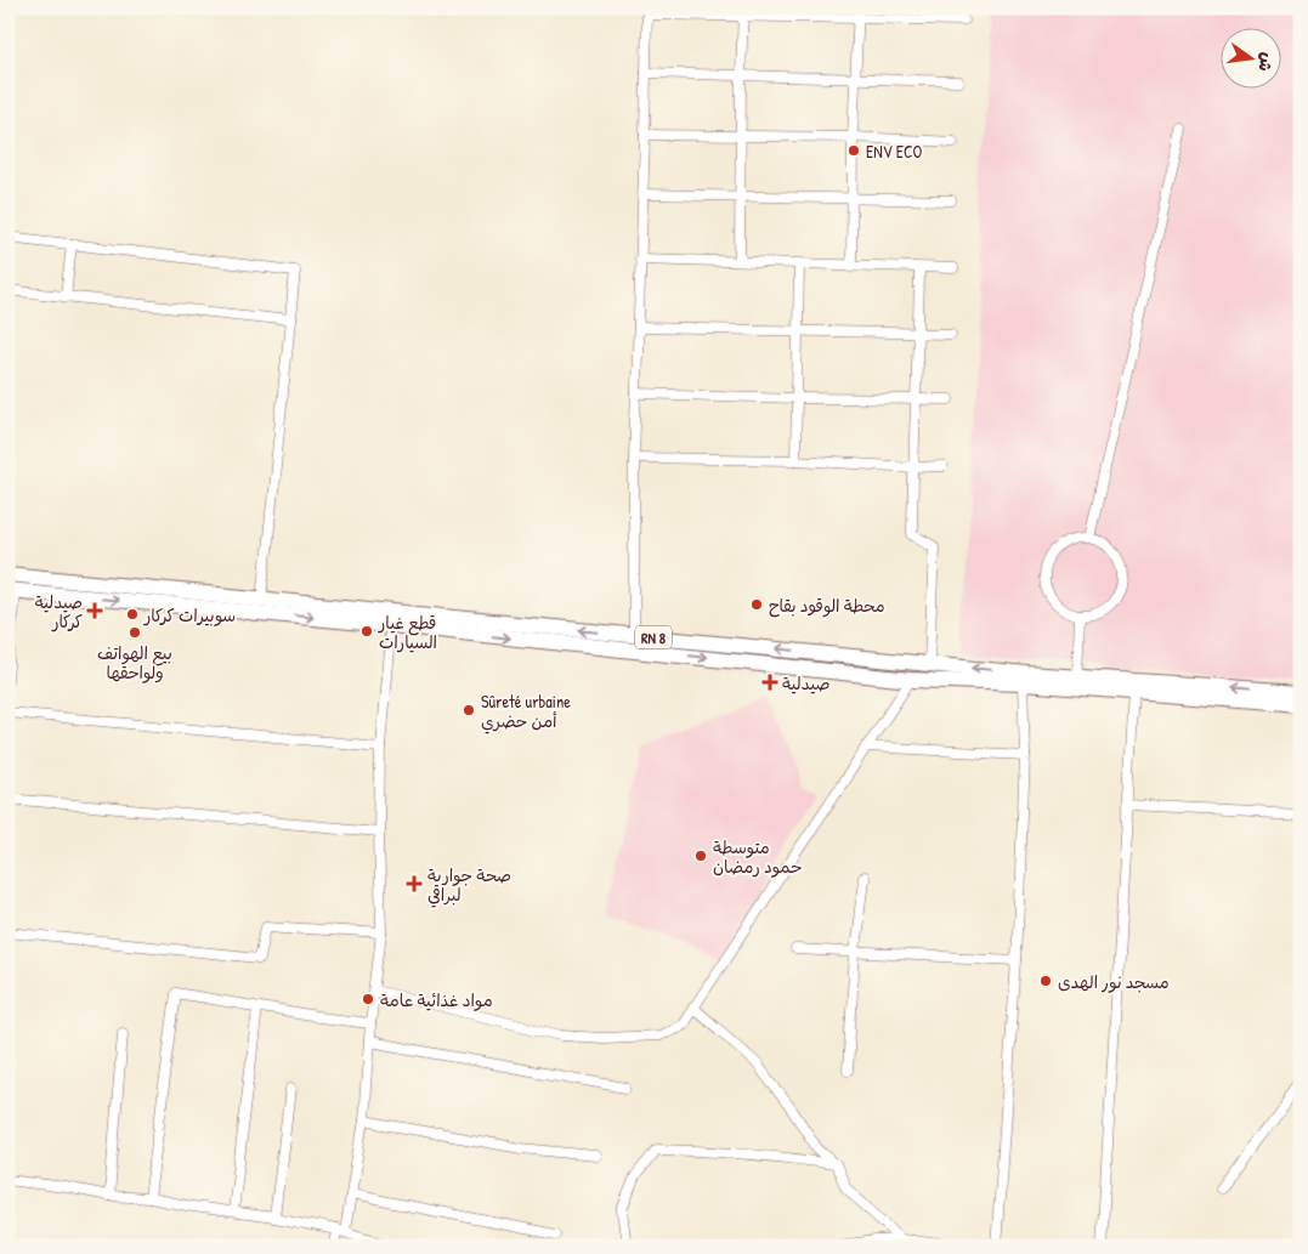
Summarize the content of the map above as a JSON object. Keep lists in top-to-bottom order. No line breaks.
{"streets":{"main road":["RN 8"]},"places":{"other":["ENV ECO","محطة الوقود بقاح","سوبيرات كركار","قطع غيار السيارات","بيع الهواتف ولواحقها","Sûreté urbaine أمن حضري","متوسطة حمود رمضان","مسجد نور الهدى","مواد غذائية عامة"],"health":["صيدلية كركار","صيدلية","صحة جوارية لبراقي"]},"north":"right"}
